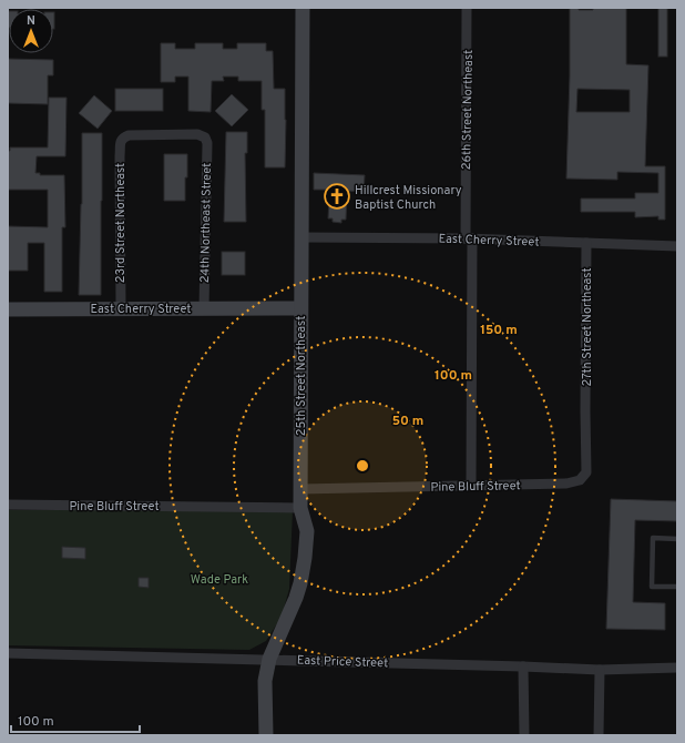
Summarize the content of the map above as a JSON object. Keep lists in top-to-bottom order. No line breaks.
{"streets":{"street":["26th Street Northeast","23rd Street Northeast","24th Northeast Street","East Cherry Street","27th Street Northeast","25th Street Northeast","Pine Bluff Street","East Price Street"]},"crossings":[["26th Street Northeast","East Cherry Street"],["26th Street Northeast","Pine Bluff Street"],["23rd Street Northeast","24th Northeast Street"],["23rd Street Northeast","East Cherry Street"],["24th Northeast Street","East Cherry Street"],["East Cherry Street","27th Street Northeast"],["East Cherry Street","25th Street Northeast"],["27th Street Northeast","Pine Bluff Street"],["25th Street Northeast","Pine Bluff Street"],["25th Street Northeast","East Price Street"]],"parks":["Wade Park"],"places":{"church":["Hillcrest Missionary Baptist Church"]},"scale_bar":"100 m","north":"top","rings":["150 m","100 m","50 m"]}
